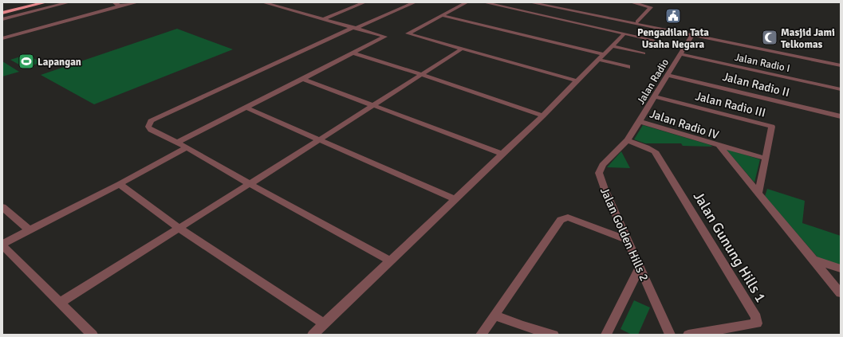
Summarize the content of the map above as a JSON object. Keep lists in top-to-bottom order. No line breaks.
{"streets":{"street":["Jalan Radio I","Jalan Radio","Jalan Radio II","Jalan Radio III","Jalan Radio IV","Jalan Golden Hills 2","Jalan Gunung Hills 1"]},"crossings":[["Jalan Radio I","Jalan Radio"],["Jalan Radio","Jalan Radio II"],["Jalan Radio","Jalan Radio III"],["Jalan Radio","Jalan Radio IV"],["Jalan Radio","Jalan Golden Hills 2"],["Jalan Radio","Jalan Gunung Hills 1"],["Jalan Radio III","Jalan Radio IV"],["Jalan Golden Hills 2","Jalan Gunung Hills 1"]],"places":{"public building":["Pengadilan Tata Usaha Negara"],"mosque":["Masjid Jami Telkomas"],"sports":["Lapangan"]}}
